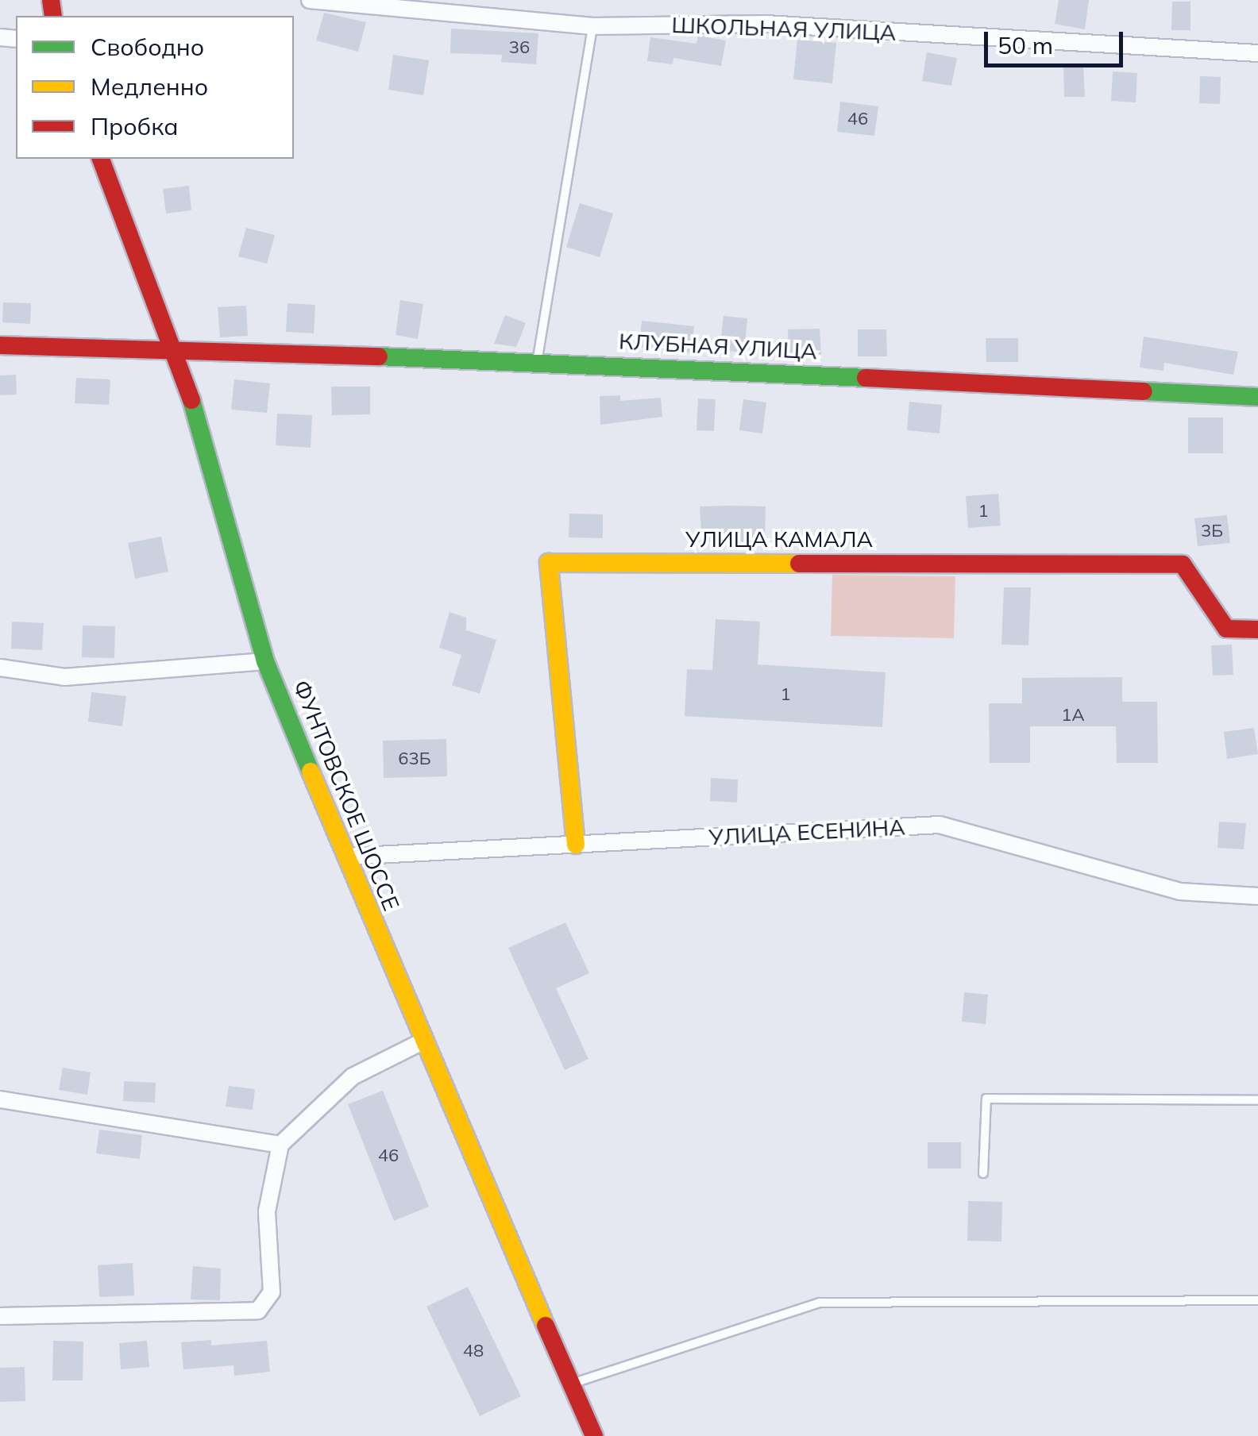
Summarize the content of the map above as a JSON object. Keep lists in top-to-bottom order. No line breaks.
{"streets":{"street":["ШКОЛЬНАЯ УЛИЦА","КЛУБНАЯ УЛИЦА","УЛИЦА КАМАЛА","ФУНТОВСКОЕ ШОССЕ","УЛИЦА ЕСЕНИНА"]},"crossings":[["КЛУБНАЯ УЛИЦА","ФУНТОВСКОЕ ШОССЕ"],["УЛИЦА КАМАЛА","УЛИЦА ЕСЕНИНА"],["ФУНТОВСКОЕ ШОССЕ","УЛИЦА ЕСЕНИНА"]],"house_numbers":["36","46","1","3Б","1","1А","63Б","46","48"],"legend":["Свободно","Медленно","Пробка"],"scale_bar":"50 m"}
